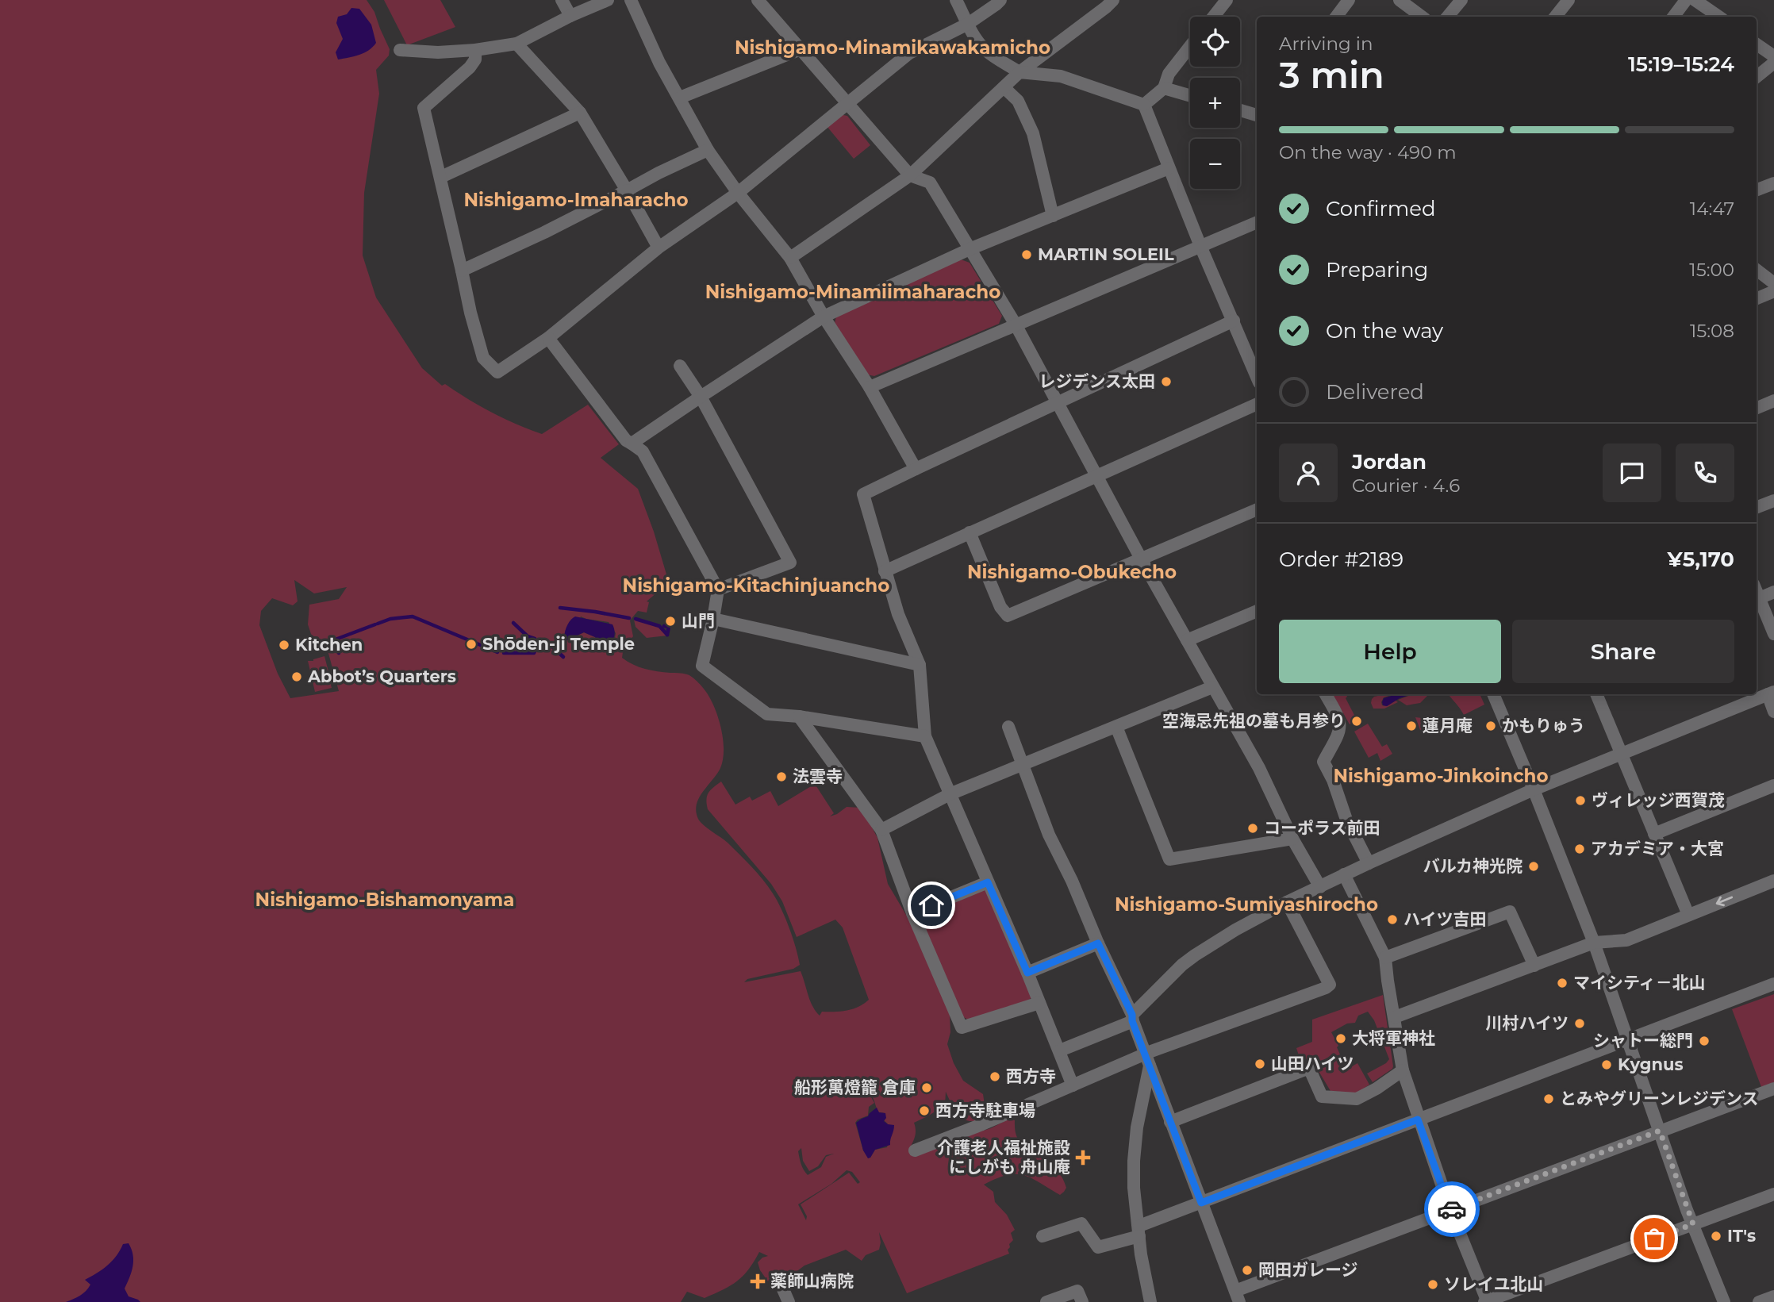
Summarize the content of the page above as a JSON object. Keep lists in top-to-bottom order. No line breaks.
{"districts":["Nishigamo-Minamikawakamicho","Nishigamo-Imaharacho","Nishigamo-Minamiimaharacho","Nishigamo-Obukecho","Nishigamo-Kitachinjuancho","Nishigamo-Jinkoincho","Nishigamo-Bishamonyama","Nishigamo-Sumiyashirocho"],"places":{"other":["MARTIN SOLEIL","レジデンス太田","山門","Shōden-ji Temple","Kitchen","Abbot’s Quarters","空海忌先祖の墓も月参り","蓮月庵","かもりゅう","法雲寺","ヴィレッジ西賀茂","コーポラス前田","アカデミア・大宮","バルカ神光院","ハイツ吉田","マイシティ－北山","川村ハイツ","大将軍神社","シャトー総門","山田ハイツ","Kygnus","西方寺","船形萬燈籠 倉庫","とみやグリーンレジデンス","西方寺駐車場","IT's","岡田ガレージ","ソレイユ北山"],"health":["介護老人福祉施設 にしがも 舟山庵","薬師山病院"]},"page":{"map_buttons":["+","−"],"heading":["3 min","Arriving in","15:19–15:24"],"panel":["Jordan","Courier · 4.6","Order #2189","¥5,170"],"bar":"On the way · 490 m","list":[["Confirmed","14:47"],["Preparing","15:00"],["On the way","15:08"],"Delivered"],"buttons":["Help","Share"]}}
